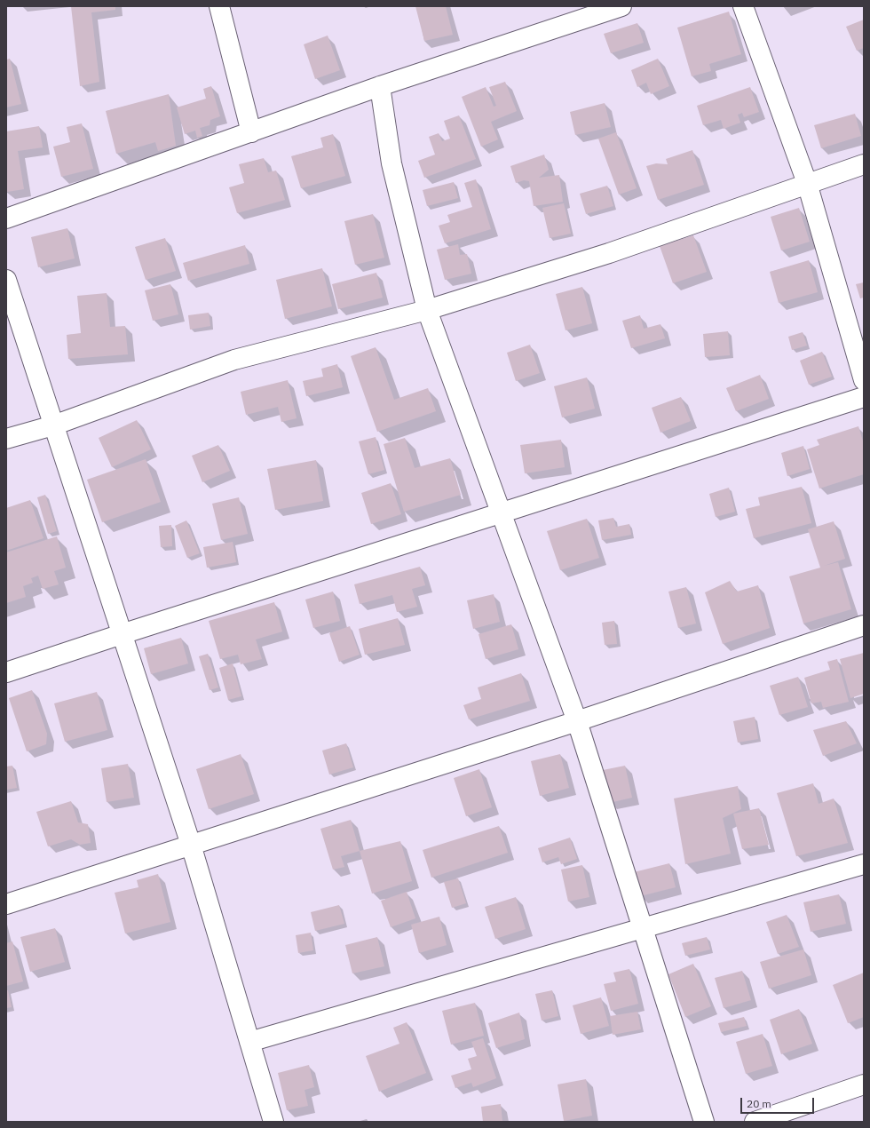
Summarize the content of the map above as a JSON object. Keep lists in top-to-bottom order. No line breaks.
{"scale_bar":"20 m"}
